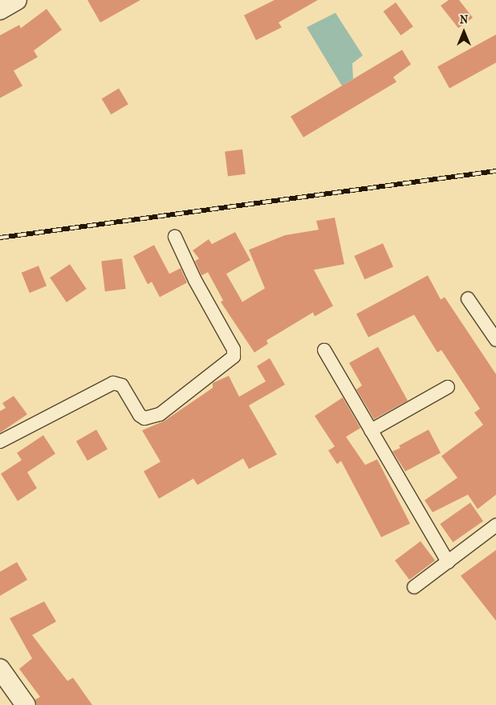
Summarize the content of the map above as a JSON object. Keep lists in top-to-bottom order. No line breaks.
{"north":"top"}
